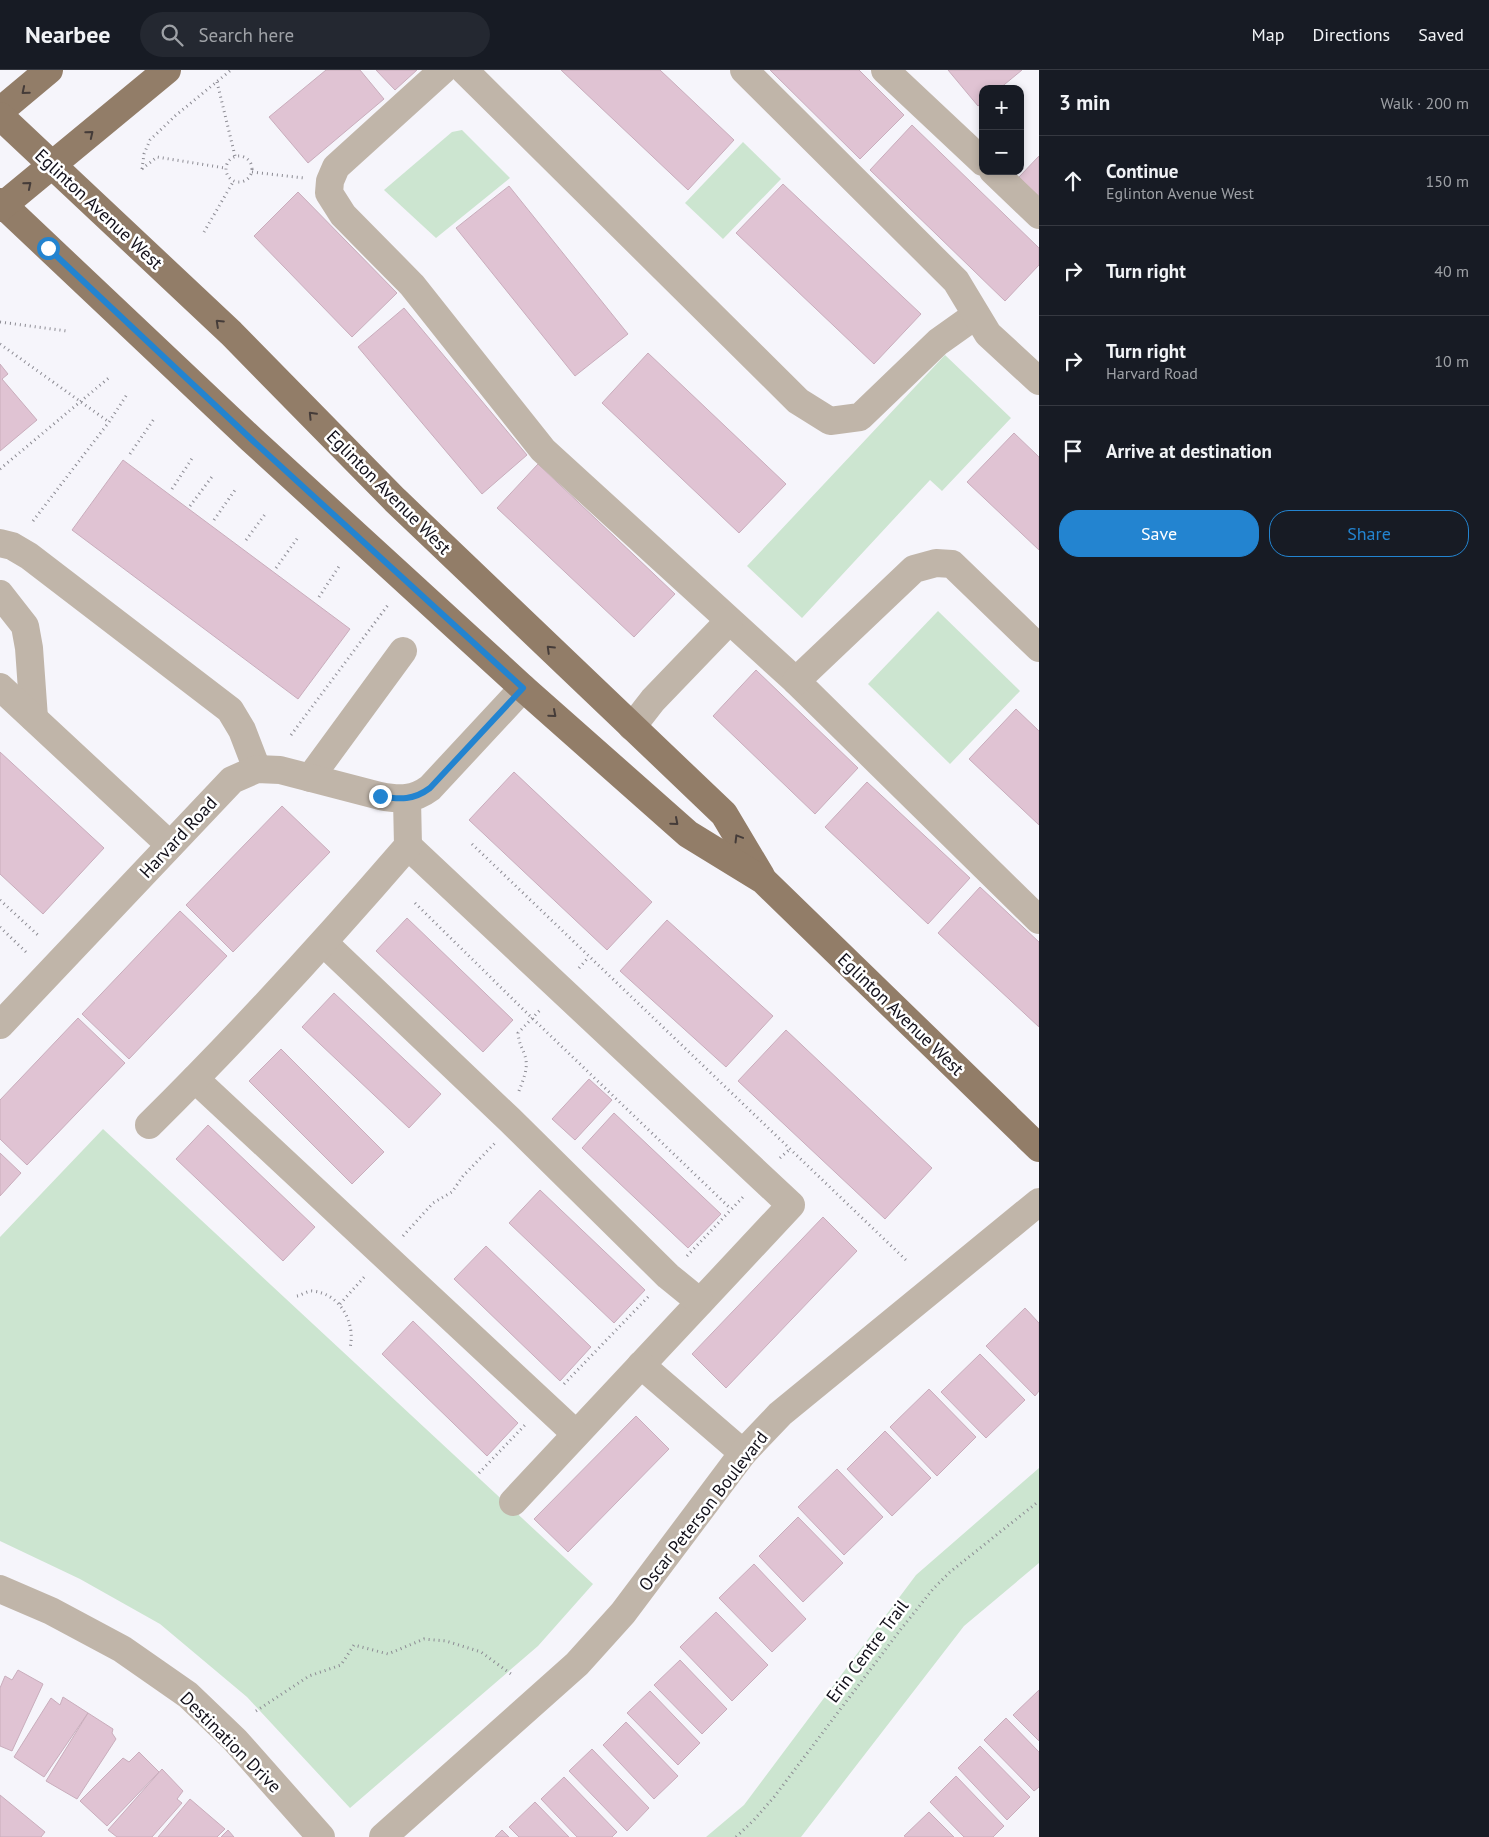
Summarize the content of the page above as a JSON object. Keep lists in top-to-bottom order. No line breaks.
{"streets":{"main road":["Eglinton Avenue West"],"street":["Harvard Road","Oscar Peterson Boulevard","Destination Drive"],"path":["Erin Centre Trail"]},"page":{"header":"Nearbee","search":"Search here","nav":["Map","Directions","Saved"],"heading":["3 min","Walk · 200 m"],"map_buttons":["+","−"],"list":[["Continue","Eglinton Avenue West","150 m"],["Turn right","40 m"],["Turn right","Harvard Road","10 m"],"Arrive at destination"],"buttons":["Save","Share"]}}
